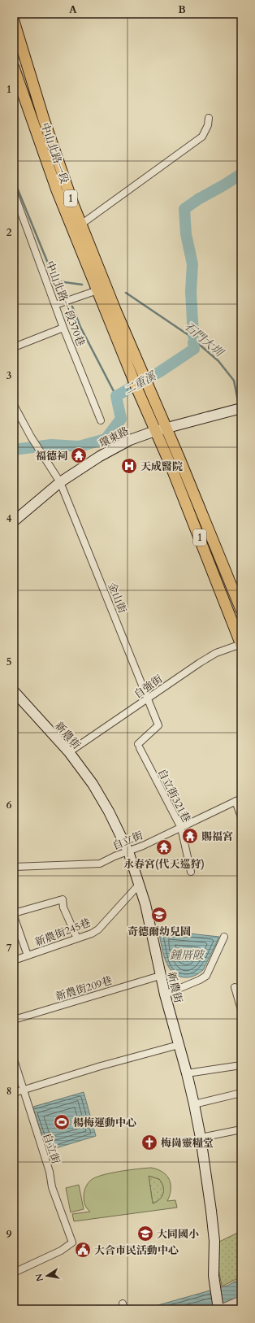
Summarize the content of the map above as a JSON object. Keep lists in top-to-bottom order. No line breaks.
{"streets":{"main road":["中山北路一段","1"],"street":["中山北路一段370巷","環東路","金山街","自強街","新農街","自立街321巷","自立街","新農街245巷","新農街209巷"]},"crossings":[["中山北路一段","1"],["中山北路一段","環東路"],["1","環東路"],["1","自強街"],["環東路","金山街"],["金山街","自強街"],["金山街","自立街321巷"],["自強街","新農街"],["新農街","自立街"],["新農街","新農街245巷"],["新農街","新農街209巷"],["自立街321巷","自立街"]],"water":["石門大圳","二重溪","鍾厝陂"],"places":{"temple":["福德祠","賜福宮","永春宮(代天巡狩)"],"hospital":["天成醫院"],"school or university":["奇德爾幼兒園","大同國小"],"sports":["楊梅運動中心"],"church":["梅崗靈糧堂"],"public building":["大合市民活動中心"]},"north":"left","grid":{"columns":["A","B"],"rows":["1","2","3","4","5","6","7","8","9"]}}
